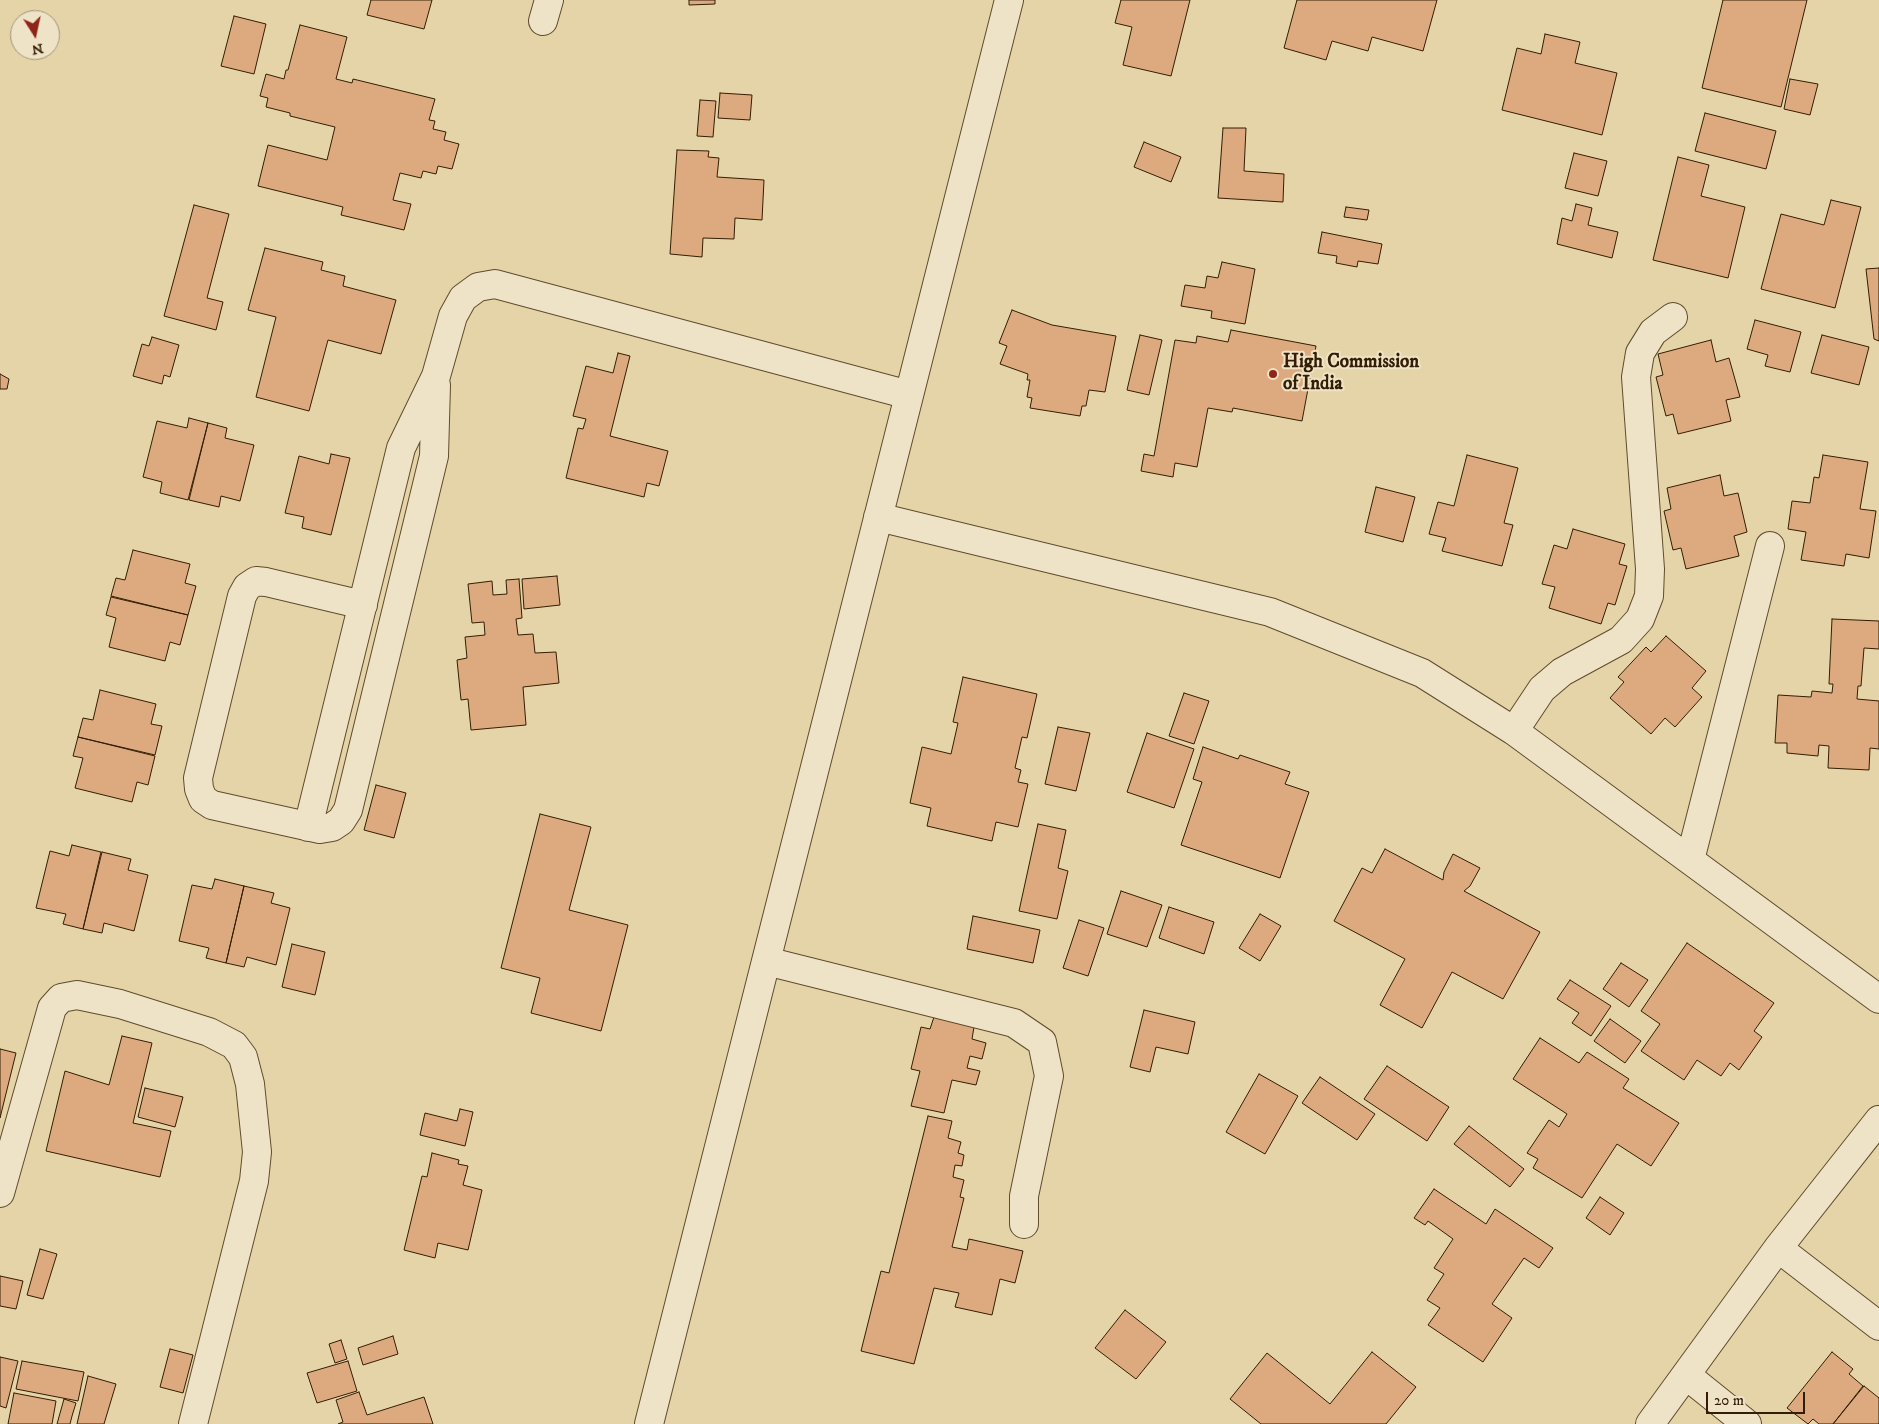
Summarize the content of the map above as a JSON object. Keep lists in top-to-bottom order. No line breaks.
{"places":["High Commission of India"],"scale_bar":"20 m","north":"bottom"}
